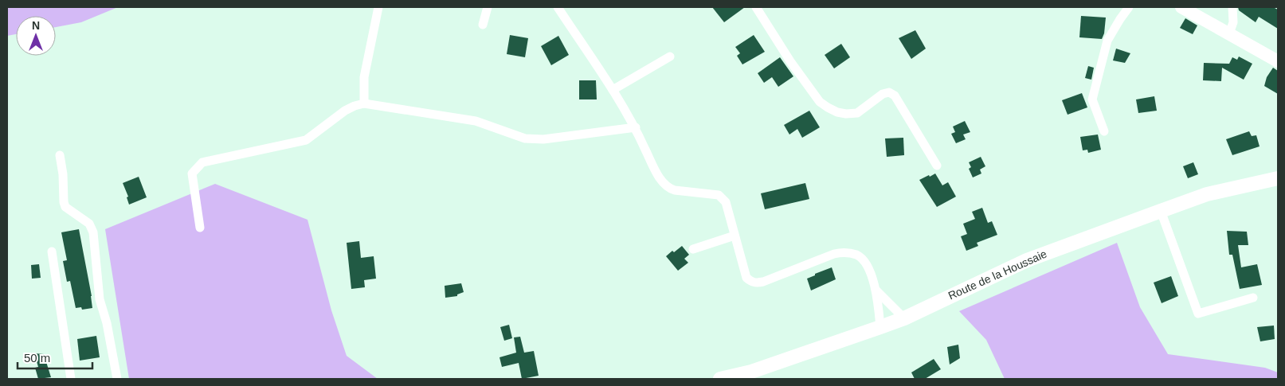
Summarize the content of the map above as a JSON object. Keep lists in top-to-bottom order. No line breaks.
{"streets":{"main road":["Route de la Houssaie"]},"scale_bar":"50 m","north":"top"}
